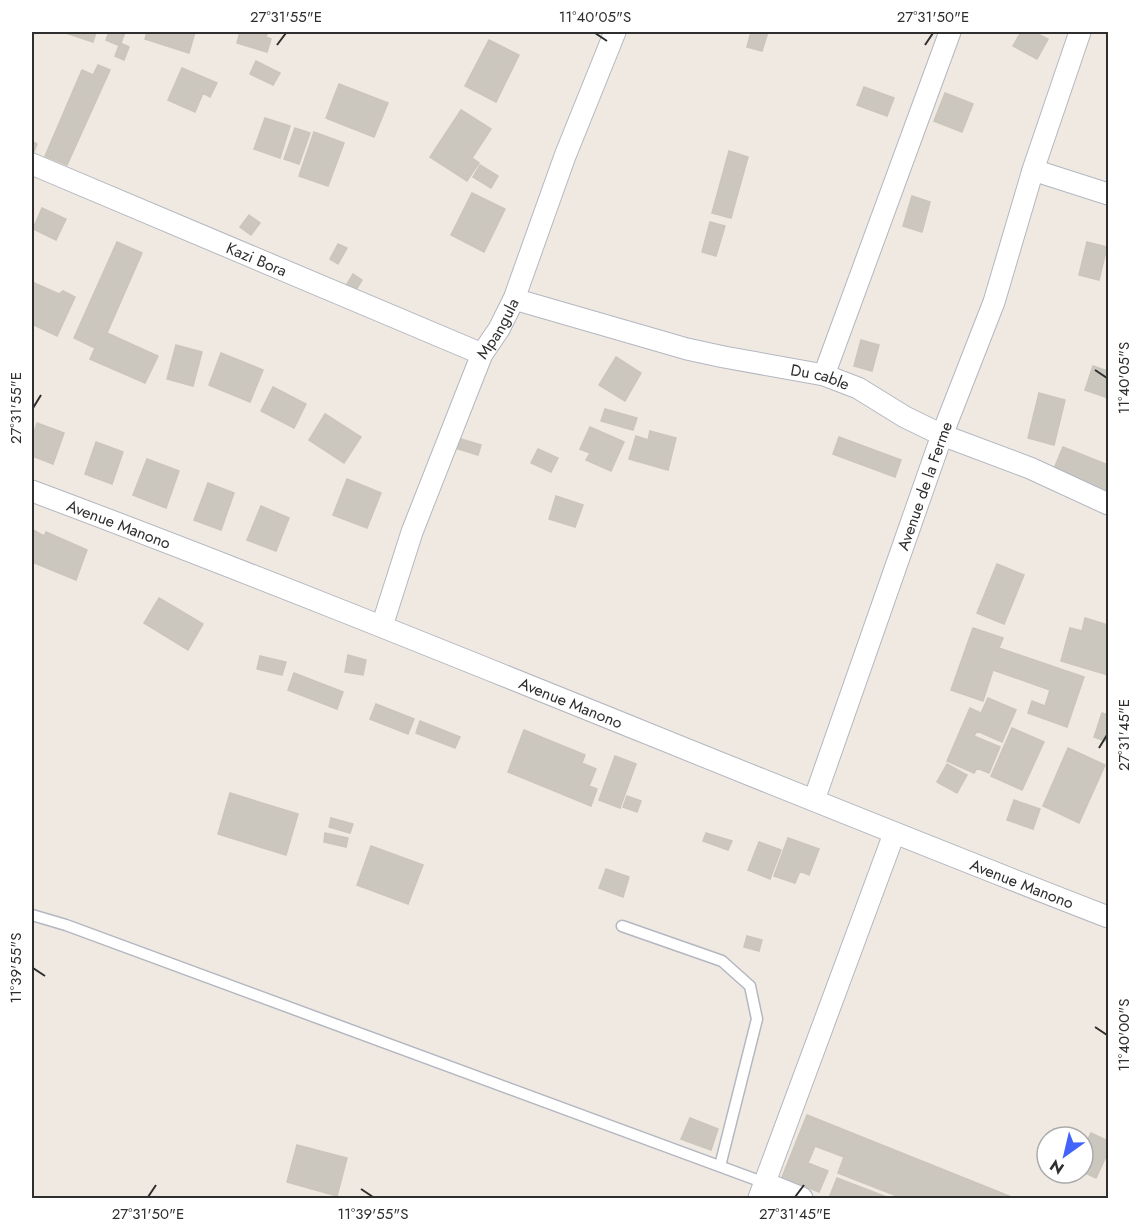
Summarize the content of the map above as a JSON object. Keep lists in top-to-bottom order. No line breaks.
{"streets":{"street":["Kazi Bora","Mpangula","Du cable","Avenue de la Ferme","Avenue Manono"]},"crossings":[["Kazi Bora","Mpangula"],["Mpangula","Du cable"],["Mpangula","Avenue Manono"],["Du cable","Avenue de la Ferme"],["Avenue de la Ferme","Avenue Manono"]],"north":"bottom left","coordinates":["27°31'55\"E","11°40'05\"S","27°31'50\"E","27°31'45\"E","11°39'55\"S","11°40'00\"S"]}
